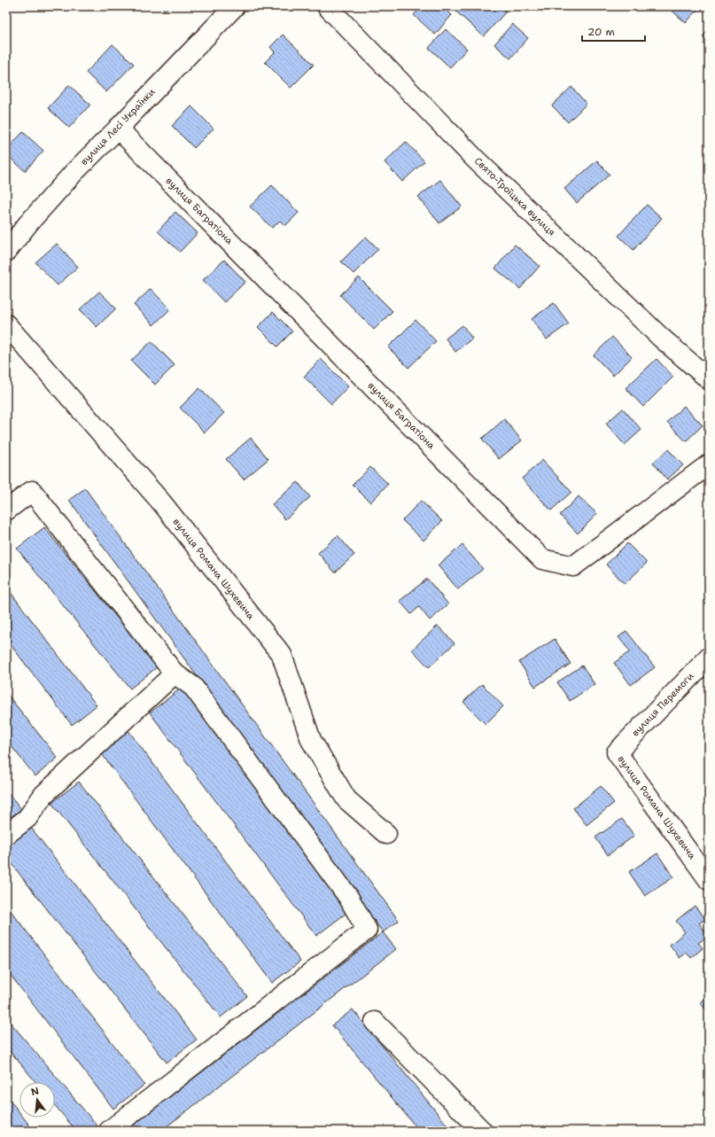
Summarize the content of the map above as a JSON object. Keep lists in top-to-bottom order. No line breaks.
{"streets":{"street":["вулиця Лесі Українки","Свято-Троїцька вулиця","вулиця Багратіона","вулиця Романа Шухевича","вулиця Перемоги"]},"crossings":[["вулиця Лесі Українки","вулиця Багратіона"],["вулиця Романа Шухевича","вулиця Перемоги"]],"scale_bar":"20 m","north":"top"}
